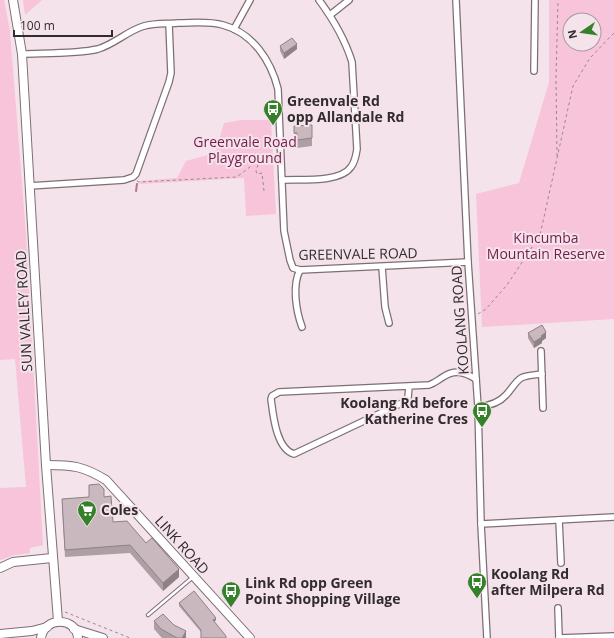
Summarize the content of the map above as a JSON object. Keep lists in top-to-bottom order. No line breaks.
{"streets":{"street":["GREENVALE ROAD","SUN VALLEY ROAD","KOOLANG ROAD","LINK ROAD"]},"crossings":[["GREENVALE ROAD","SUN VALLEY ROAD"],["GREENVALE ROAD","KOOLANG ROAD"],["SUN VALLEY ROAD","LINK ROAD"]],"parks":["Greenvale Road Playground","Kincumba Mountain Reserve"],"places":{"bus stop":["Greenvale Rd opp Allandale Rd","Koolang Rd before Katherine Cres","Koolang Rd after Milpera Rd","Link Rd opp Green Point Shopping Village"],"supermarket":["Coles"]},"scale_bar":"100 m","north":"left"}
